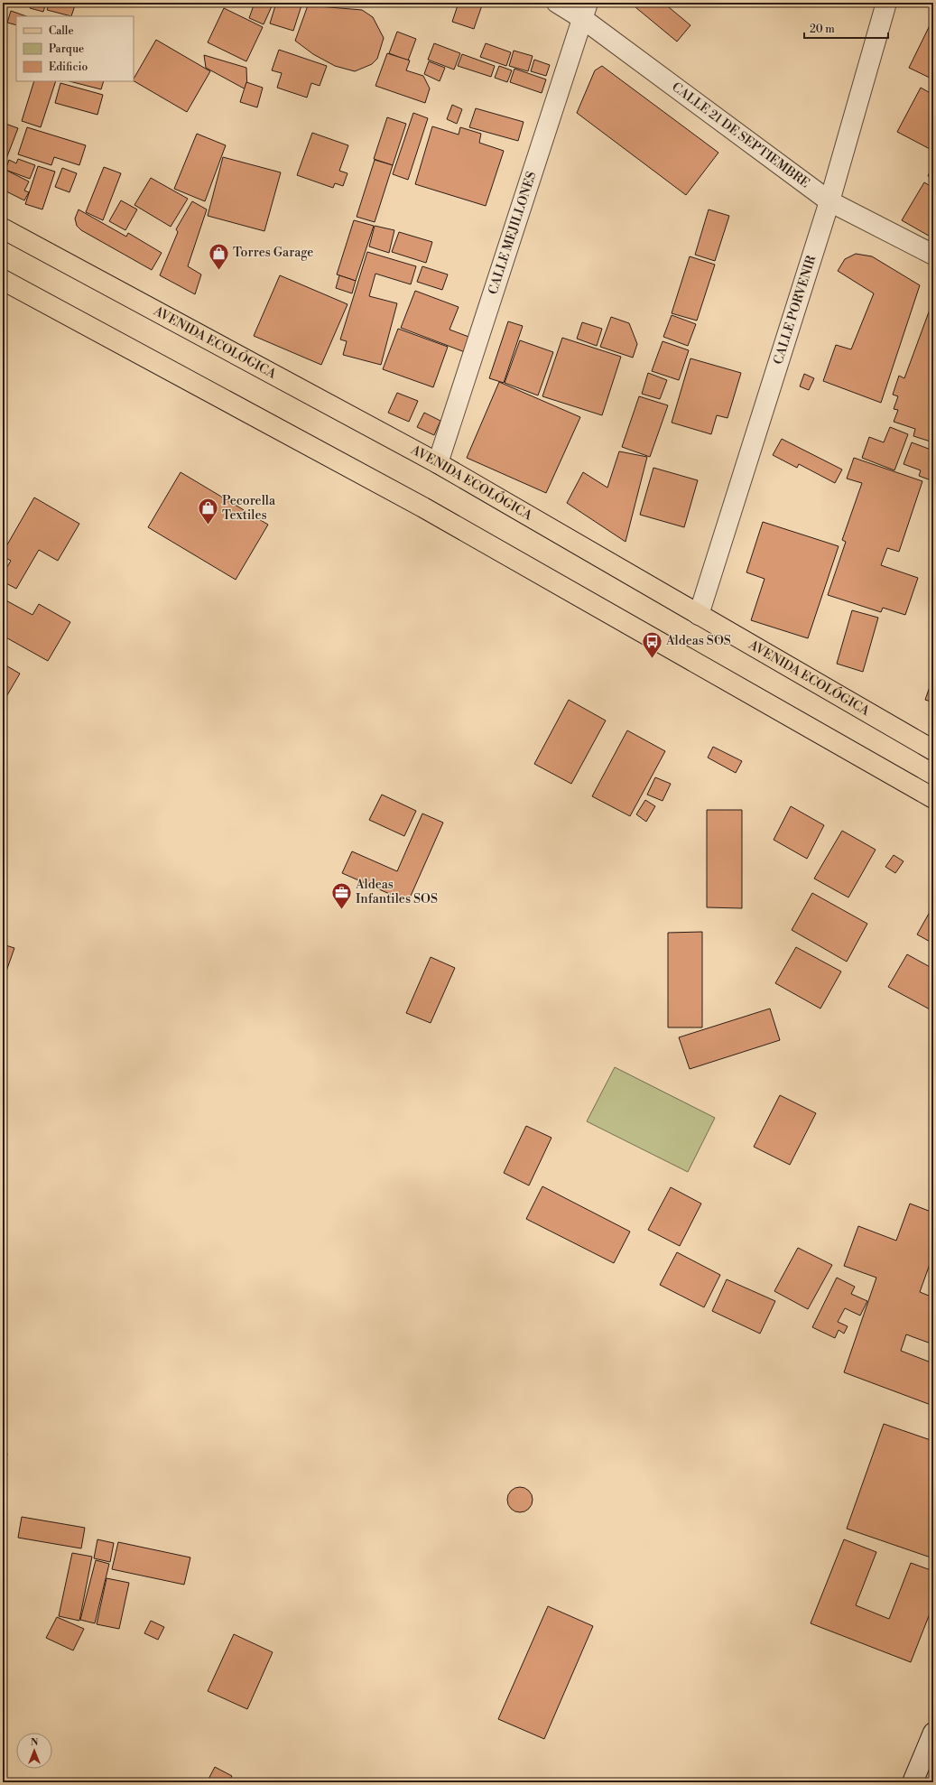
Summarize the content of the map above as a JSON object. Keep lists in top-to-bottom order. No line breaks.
{"streets":{"main road":["AVENIDA ECOLÓGICA"],"street":["CALLE 21 DE SEPTIEMBRE","CALLE MEJILLONES","CALLE PORVENIR"]},"crossings":[["CALLE 21 DE SEPTIEMBRE","CALLE MEJILLONES"],["CALLE 21 DE SEPTIEMBRE","CALLE PORVENIR"],["CALLE MEJILLONES","AVENIDA ECOLÓGICA"],["CALLE PORVENIR","AVENIDA ECOLÓGICA"]],"places":{"shop":["Torres Garage","Pecorella Textiles"],"bus stop":["Aldeas SOS"],"office":["Aldeas Infantiles SOS"]},"legend":["Calle","Parque","Edificio"],"scale_bar":"20 m","north":"top"}
